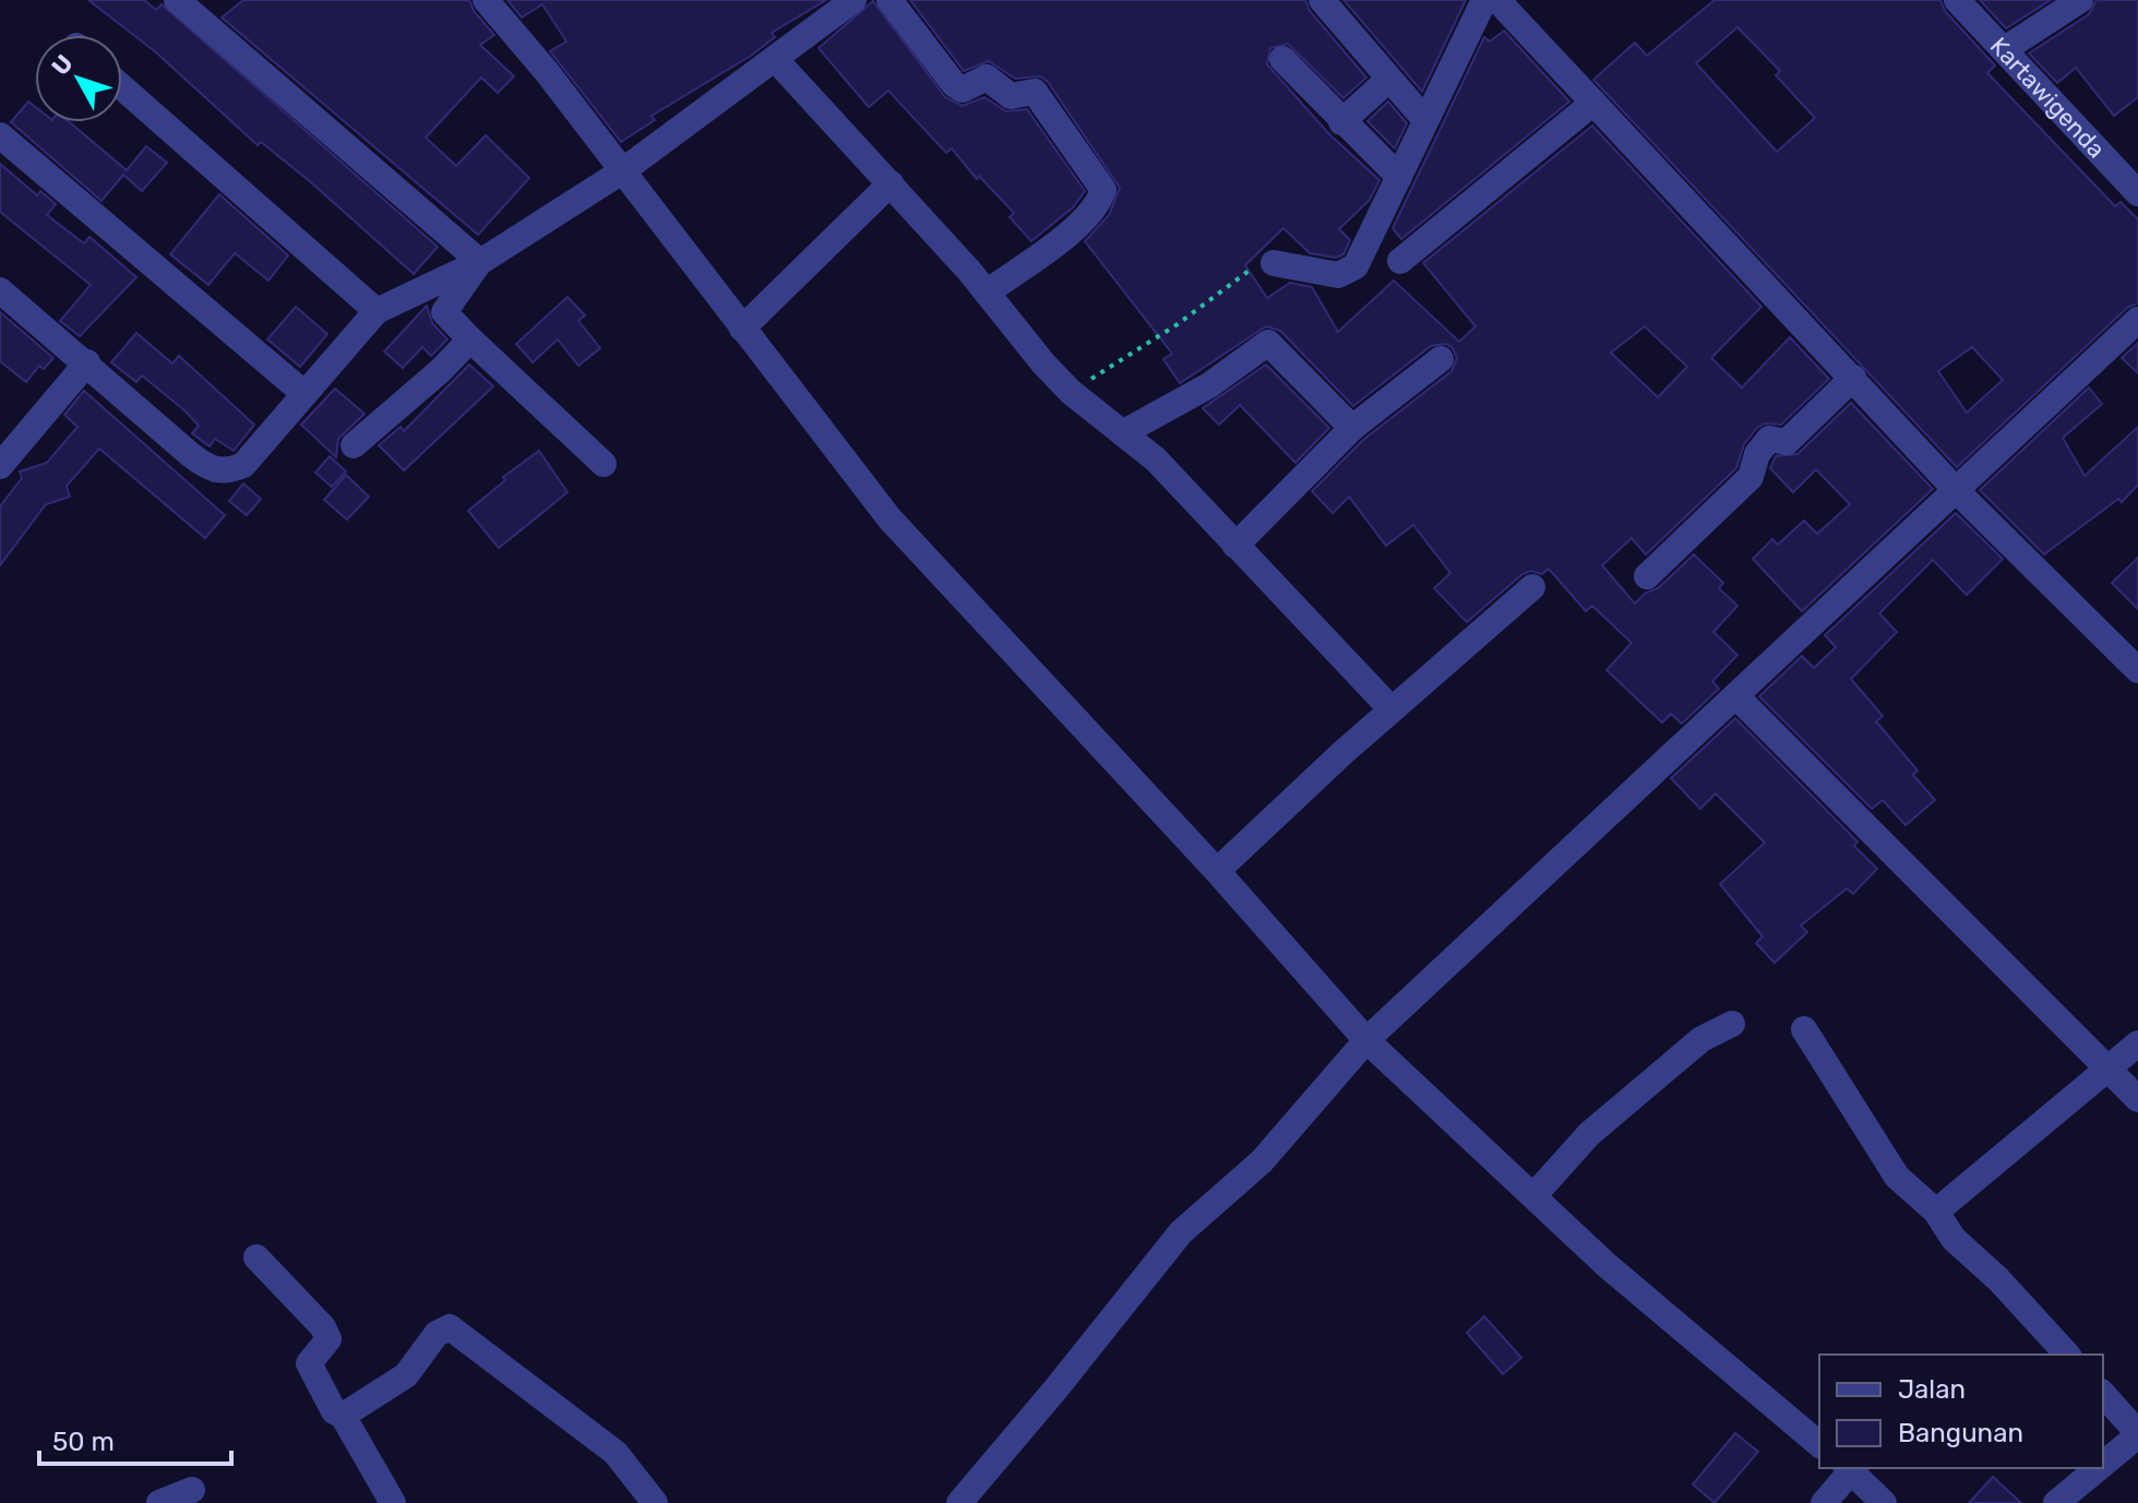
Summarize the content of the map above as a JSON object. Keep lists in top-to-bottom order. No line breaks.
{"streets":{"street":["Kartawigenda"]},"legend":["Jalan","Bangunan"],"scale_bar":"50 m","north":"top left"}
